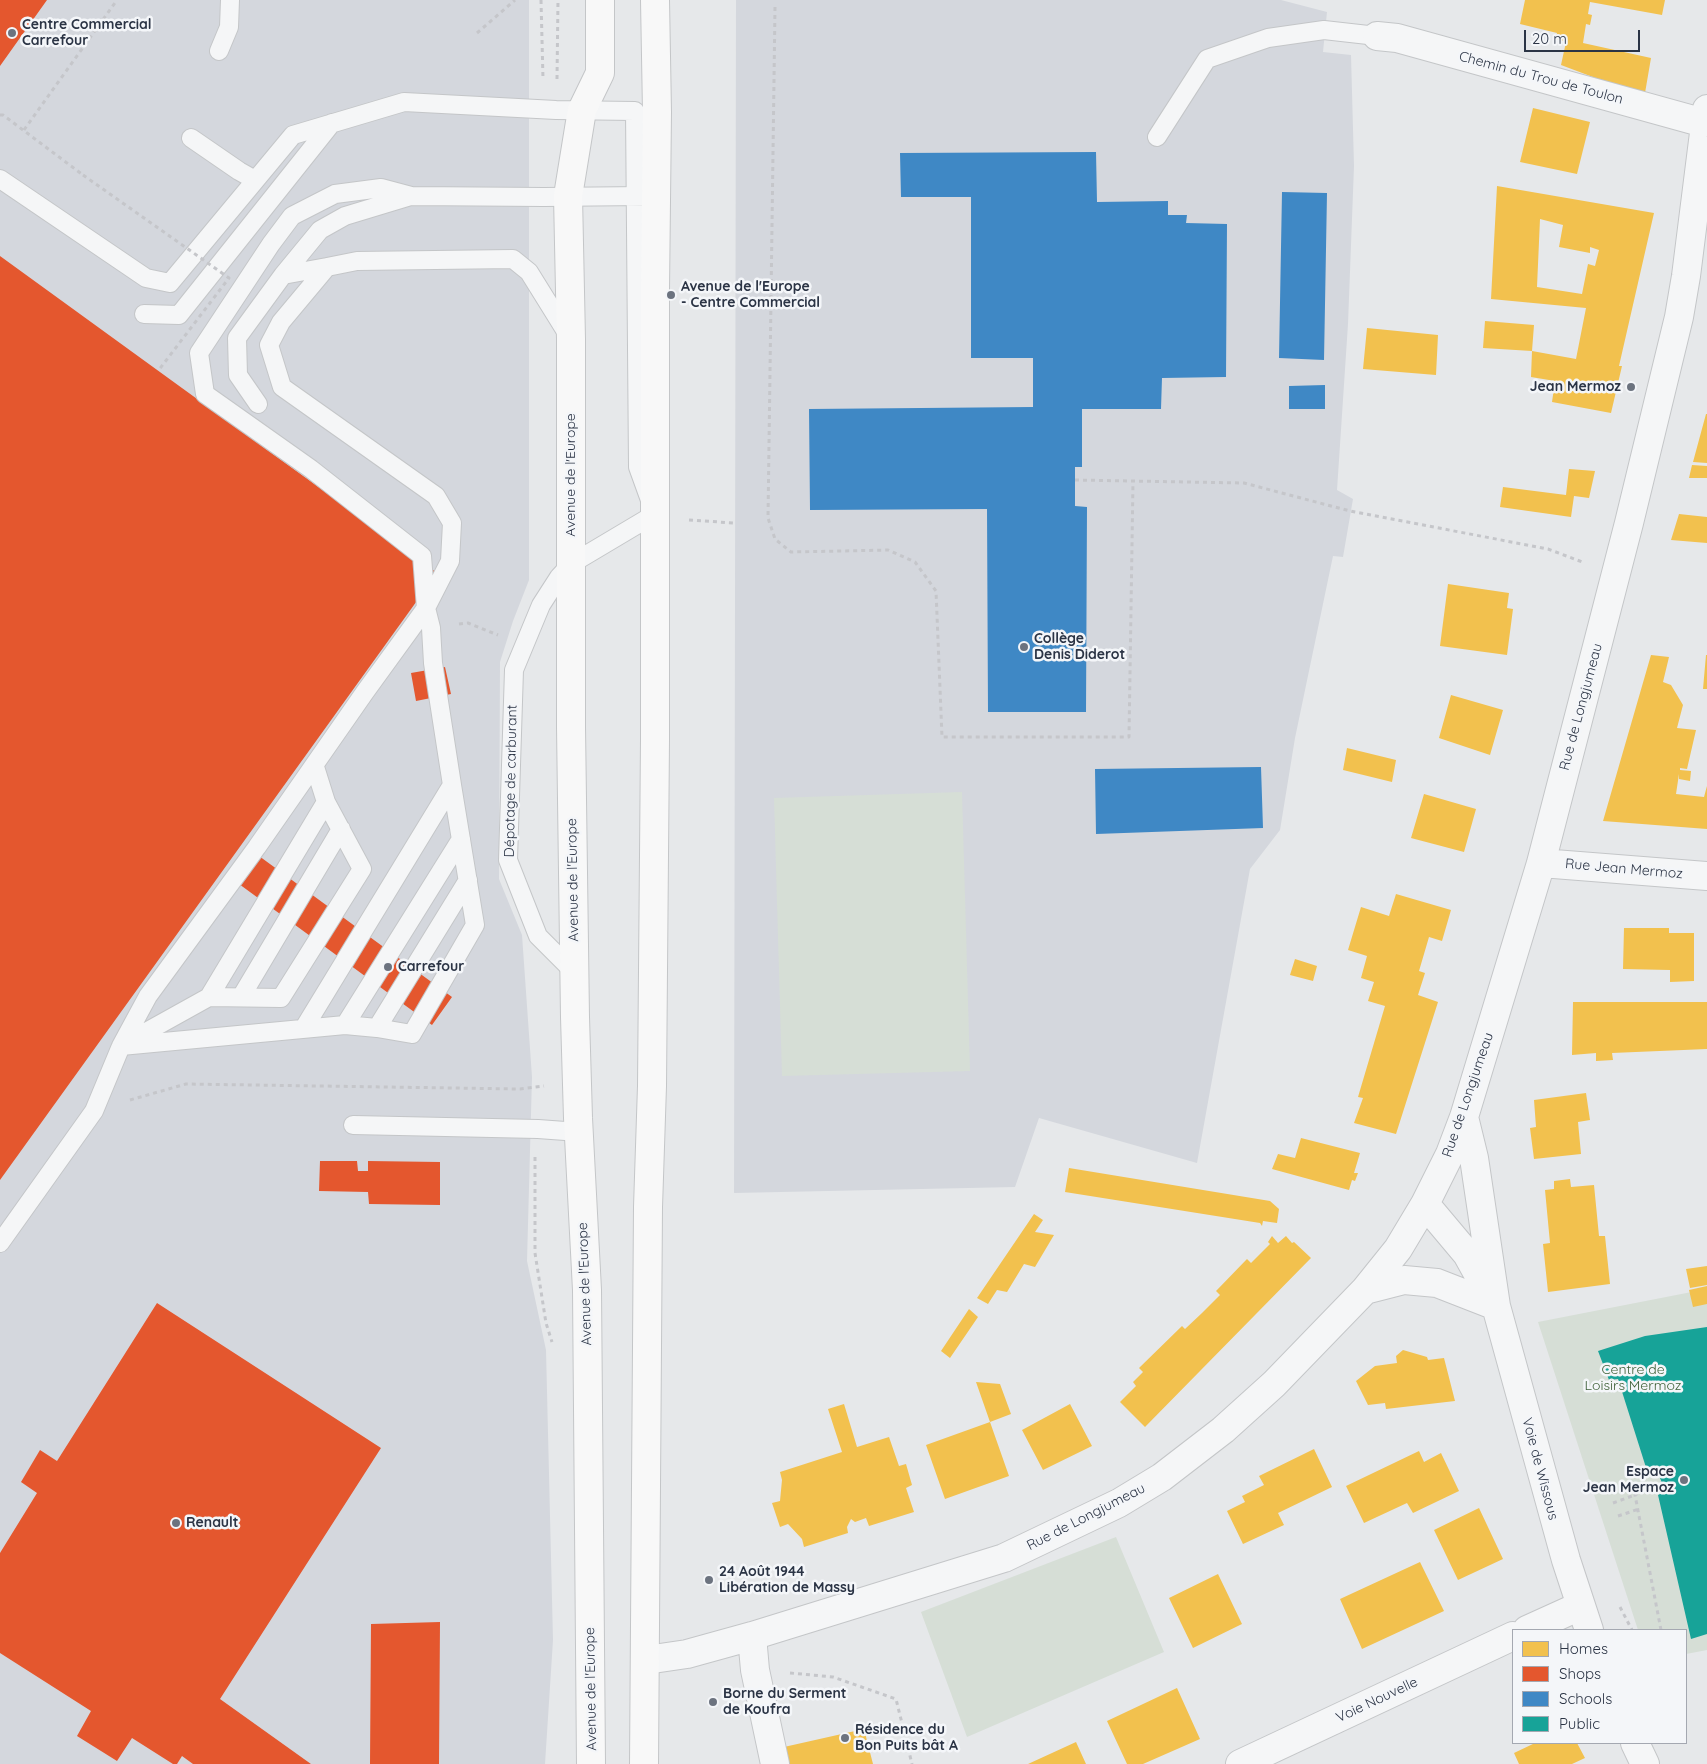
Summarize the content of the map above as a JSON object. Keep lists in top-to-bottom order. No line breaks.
{"streets":{"main road":["Avenue de l'Europe"],"street":["Chemin du Trou de Toulon","Rue de Longjumeau","Rue Jean Mermoz","Voie de Wissous","Voie Nouvelle"],"lane":["Dépotage de carburant"]},"crossings":[["Chemin du Trou de Toulon","Rue de Longjumeau"],["Avenue de l'Europe","Dépotage de carburant"],["Rue de Longjumeau","Rue Jean Mermoz"],["Rue de Longjumeau","Voie de Wissous"]],"parks":["Centre de Loisirs Mermoz"],"places":["Centre Commercial Carrefour","Avenue de l'Europe - Centre Commercial","Jean Mermoz","Collège Denis Diderot","Carrefour","Espace Jean Mermoz","Renault","24 Août 1944 Libération de Massy","Borne du Serment de Koufra","Résidence du Bon Puits bât A"],"legend":["Homes","Shops","Schools","Public"],"scale_bar":"20 m"}
